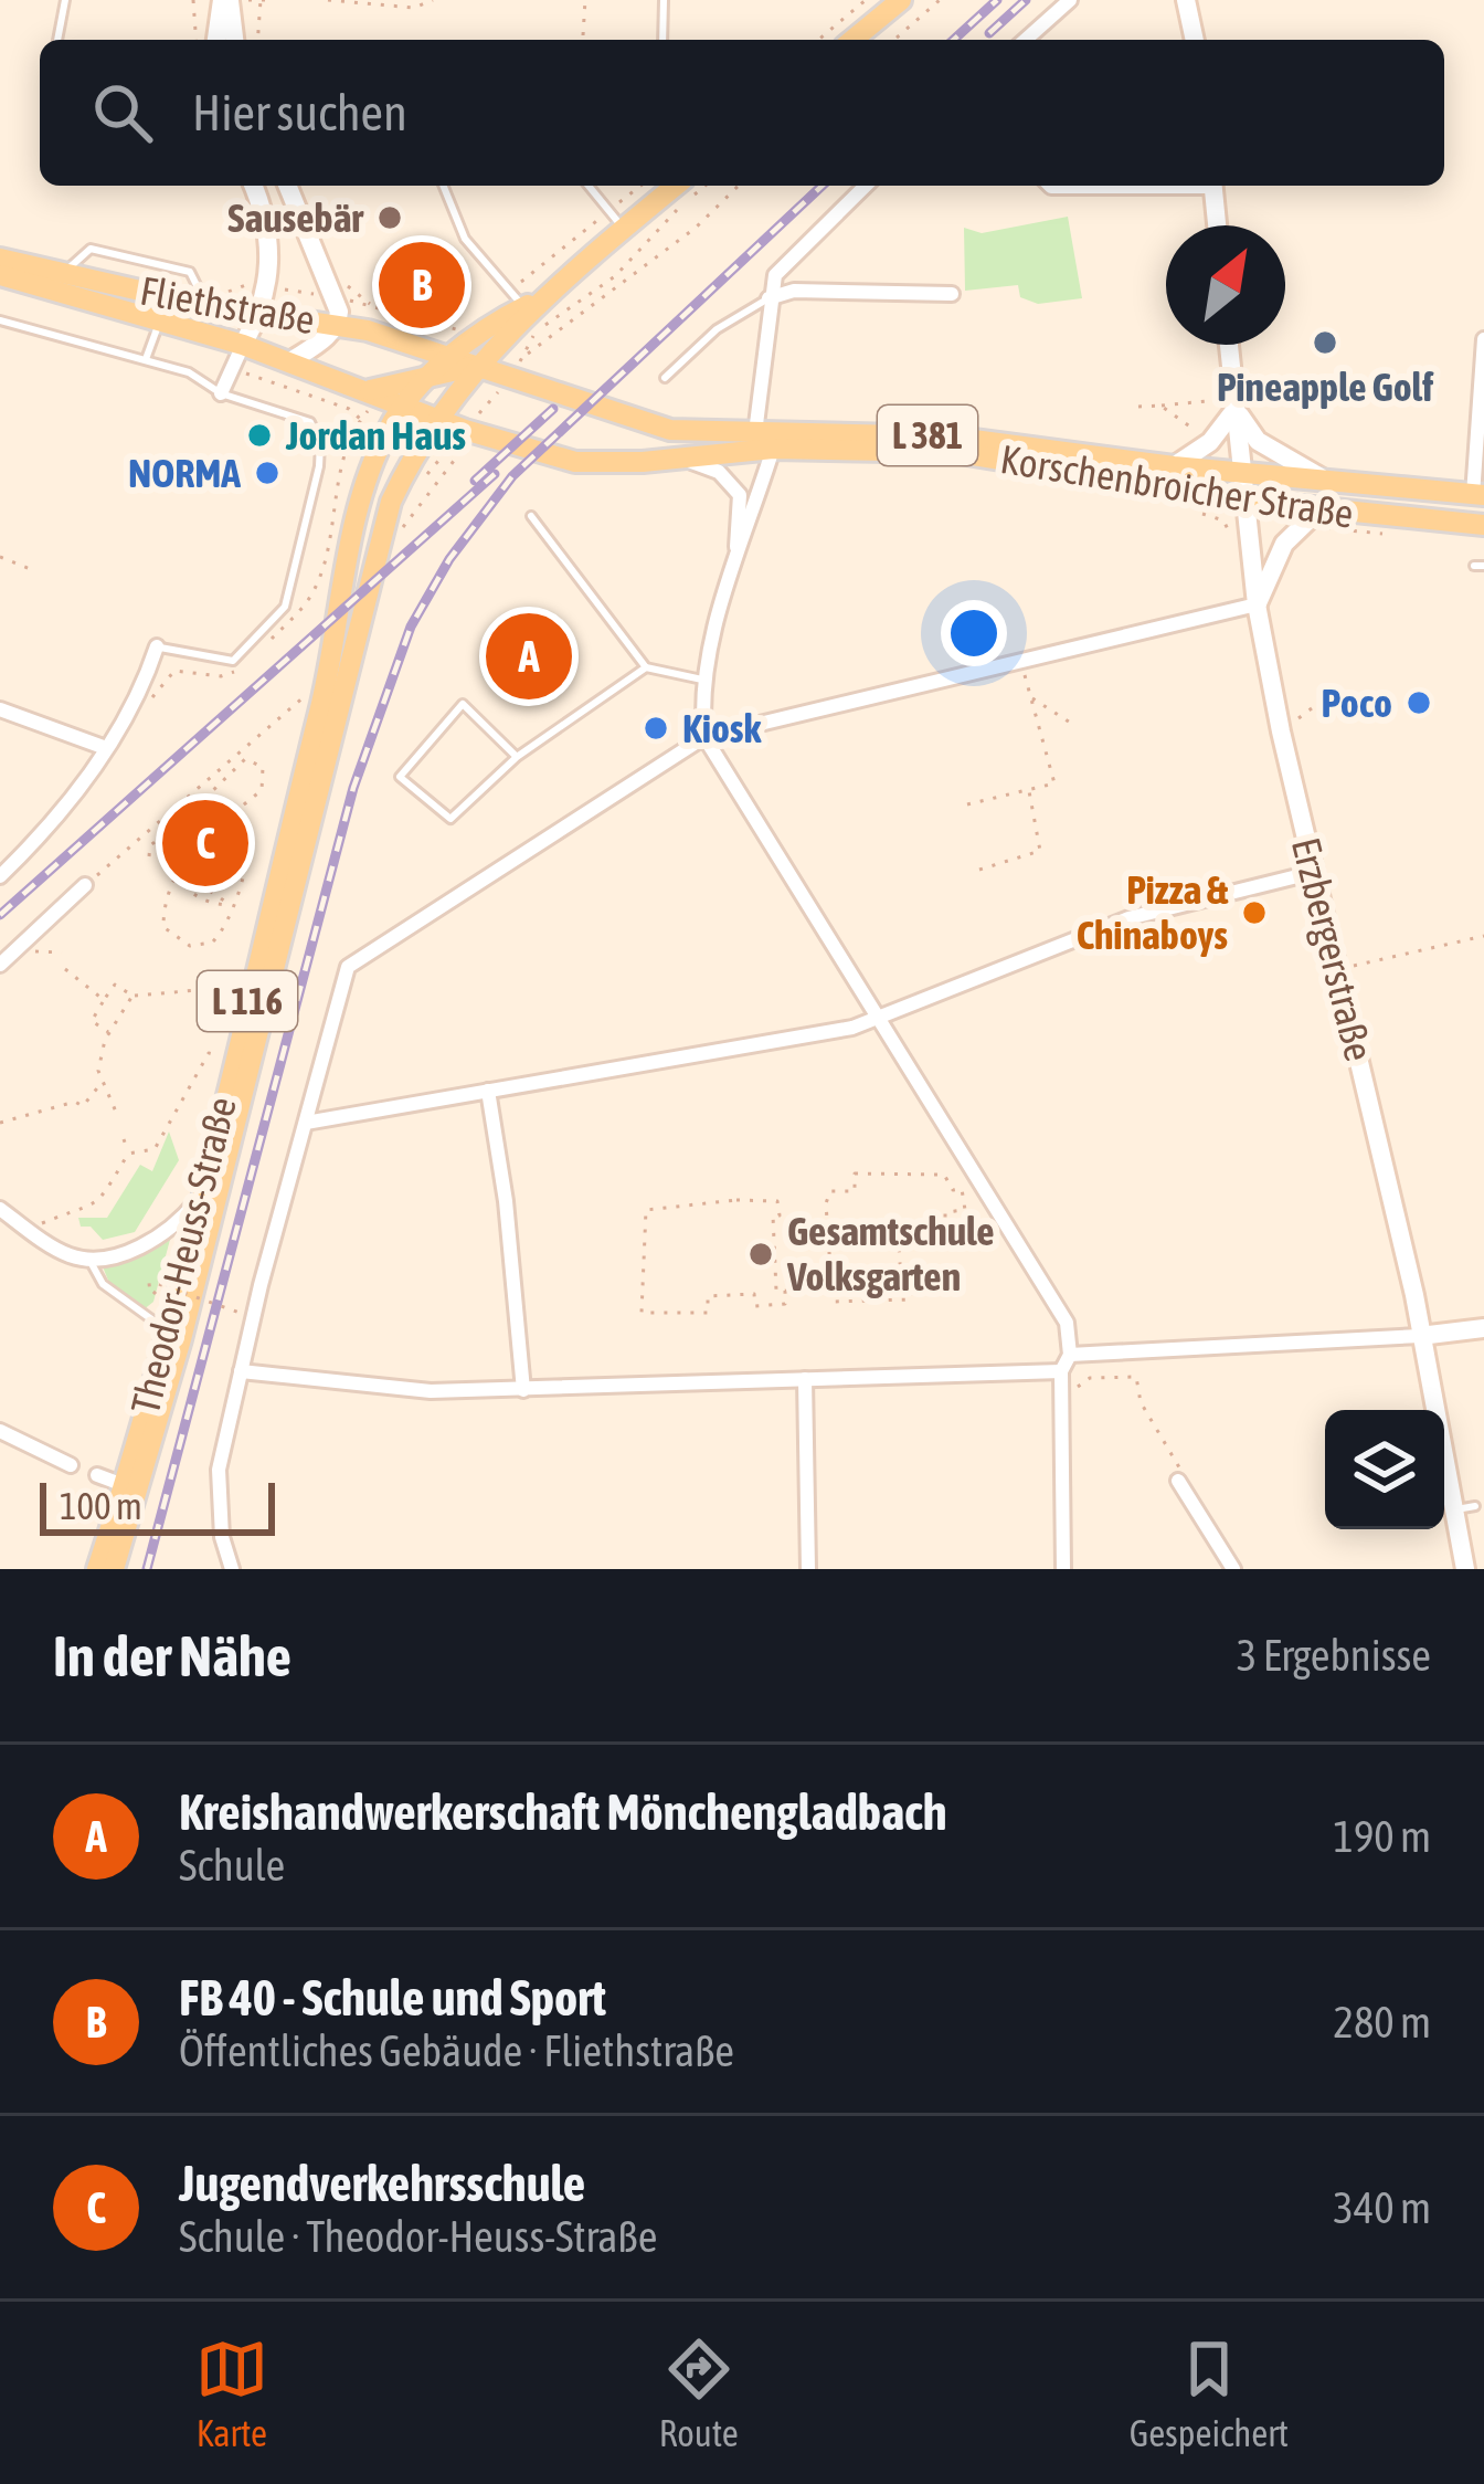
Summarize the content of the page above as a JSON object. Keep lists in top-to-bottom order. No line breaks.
{"streets":{"main road":["Fliethstraße","L 381","Korschenbroicher Straße","Erzbergerstraße","L 116","Theodor-Heuss-Straße"]},"crossings":[["Fliethstraße","Korschenbroicher Straße"],["Fliethstraße","L 116"],["Fliethstraße","Theodor-Heuss-Straße"],["Korschenbroicher Straße","Erzbergerstraße"],["Korschenbroicher Straße","L 116"],["Korschenbroicher Straße","Theodor-Heuss-Straße"],["L 116","Theodor-Heuss-Straße"]],"places":["Sausebär","Pineapple Golf","Jordan Haus","NORMA","Poco","Kiosk","Pizza & Chinaboys","Gesamtschule Volksgarten"],"scale_bar":"100 m","north":"top right","page":{"search":"Hier suchen","pins":["B","A","C"],"scale":"100 m","heading":["In der Nähe","3 Ergebnisse"],"list":[{"mark":"A","name":"Kreishandwerkerschaft Mönchengladbach","note":"Schule","value":"190 m"},{"mark":"B","name":"FB 40 - Schule und Sport","note":"Öffentliches Gebäude · Fliethstraße","value":"280 m"},{"mark":"C","name":"Jugendverkehrsschule","note":"Schule · Theodor-Heuss-Straße","value":"340 m"}],"nav":["Karte","Route","Gespeichert"]}}
